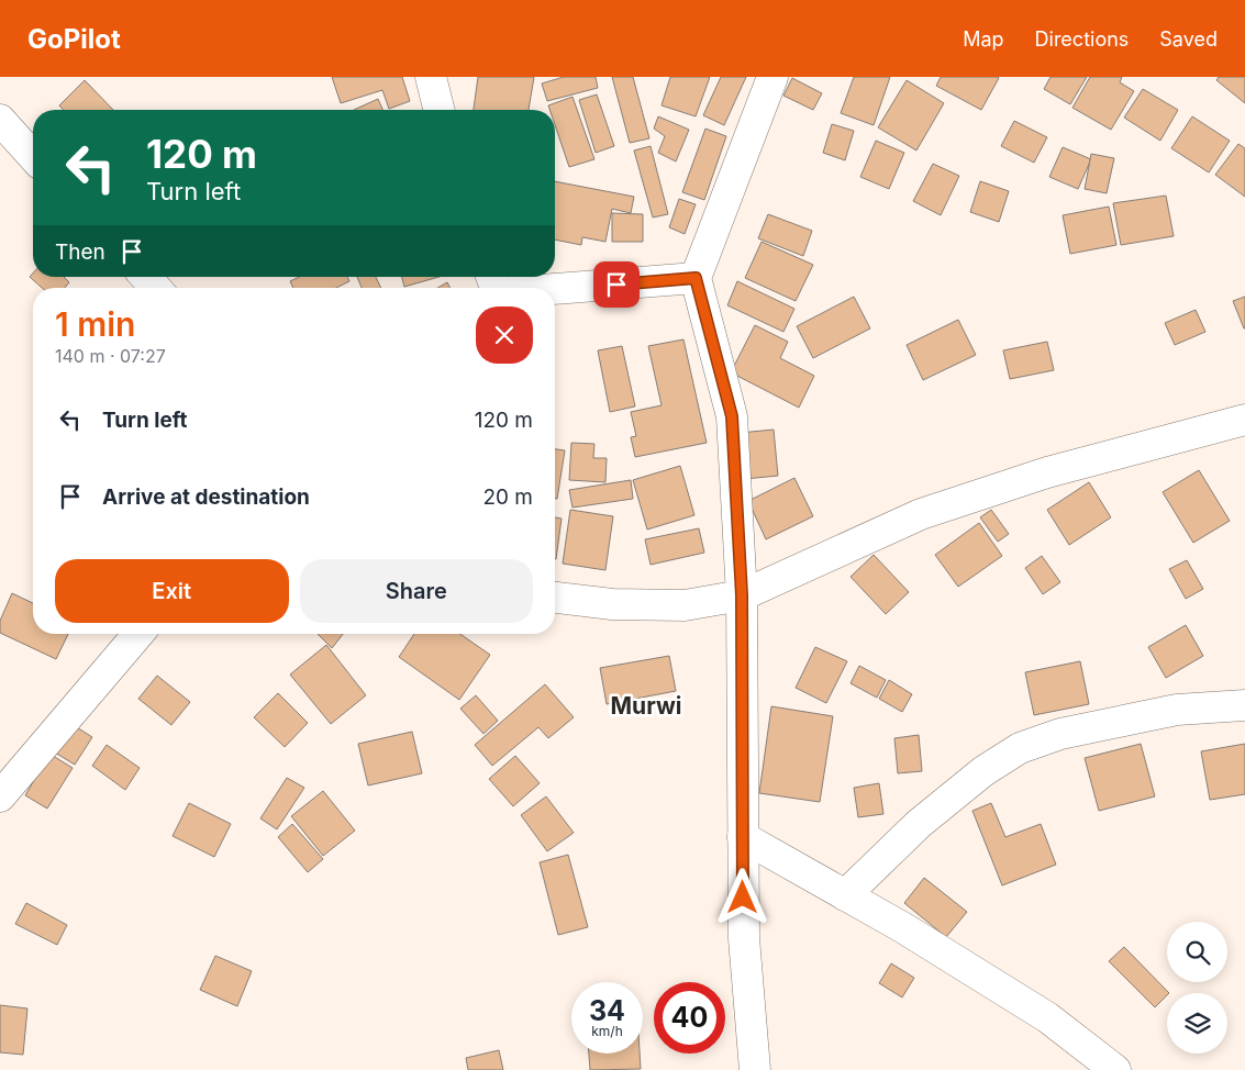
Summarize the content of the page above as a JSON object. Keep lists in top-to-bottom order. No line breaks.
{"districts":["Murwi"],"page":{"header":"GoPilot","nav":["Map","Directions","Saved"],"turn":["120 m","Turn left"],"then":"Then","heading":["1 min","140 m · 07:27"],"list":[{"name":"Turn left","value":"120 m"},{"name":"Arrive at destination","value":"20 m"}],"buttons":["Exit","Share"],"speed":"34 km/h","limit":"40"}}
